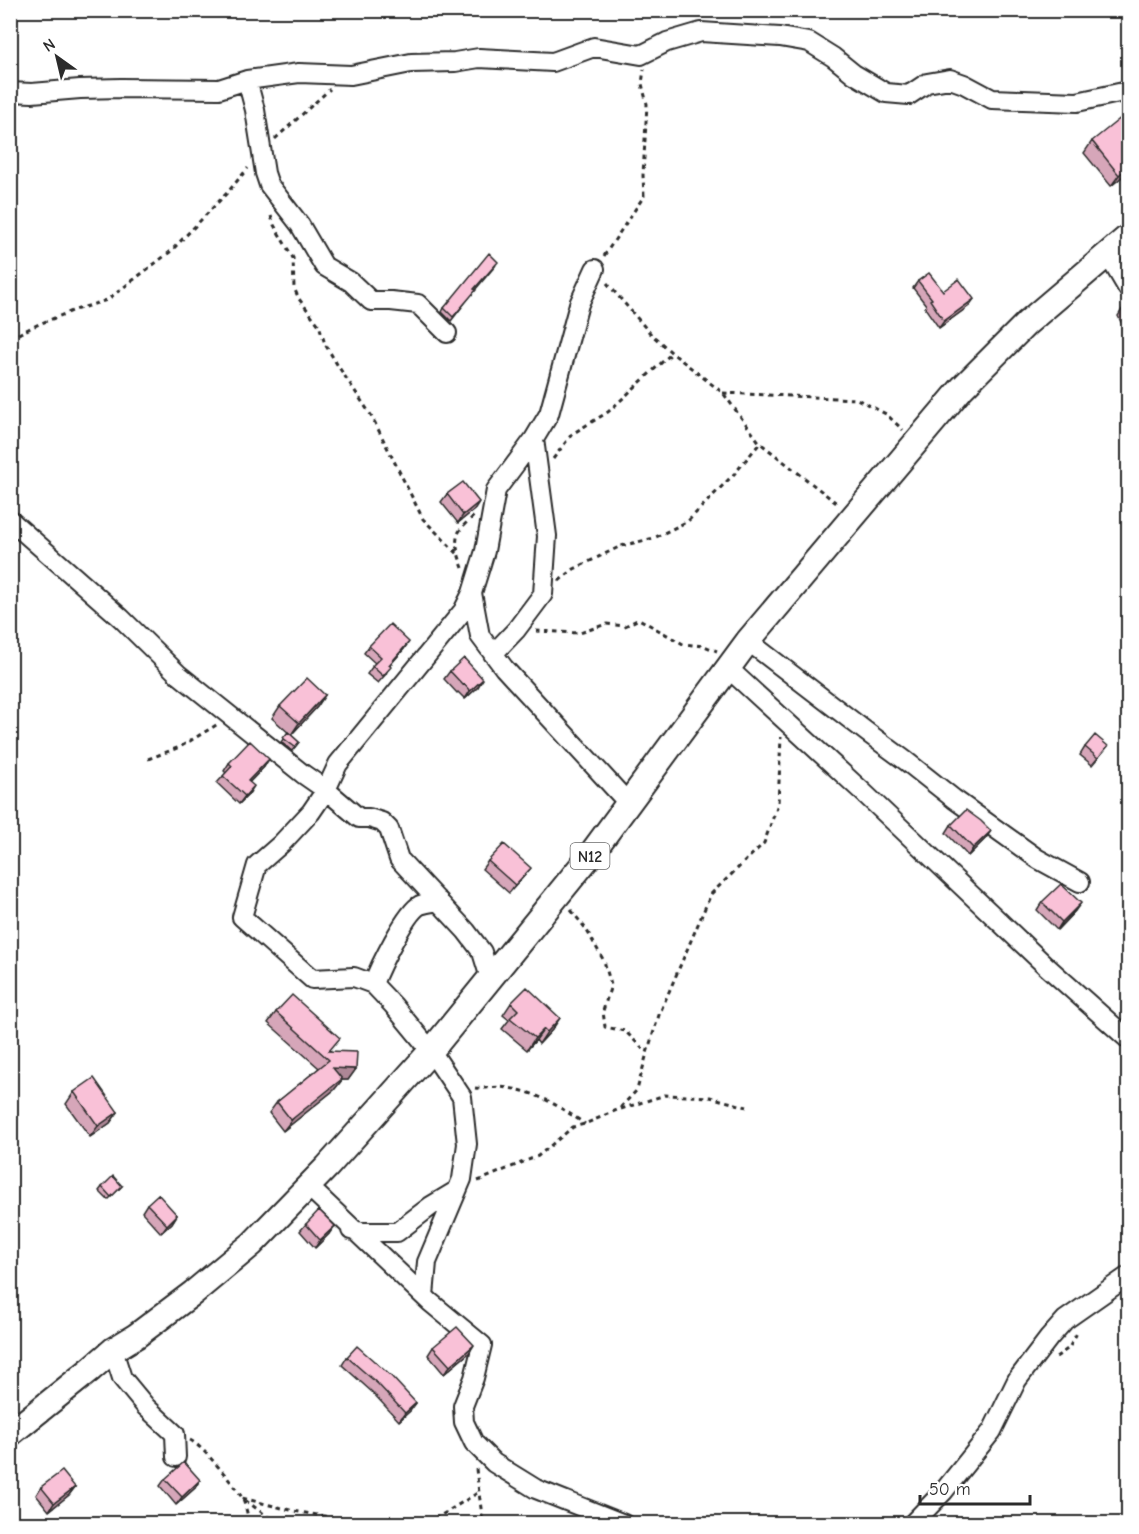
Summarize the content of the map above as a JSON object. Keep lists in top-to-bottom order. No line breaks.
{"streets":{"main road":["N12"]},"scale_bar":"50 m","north":"top left"}
